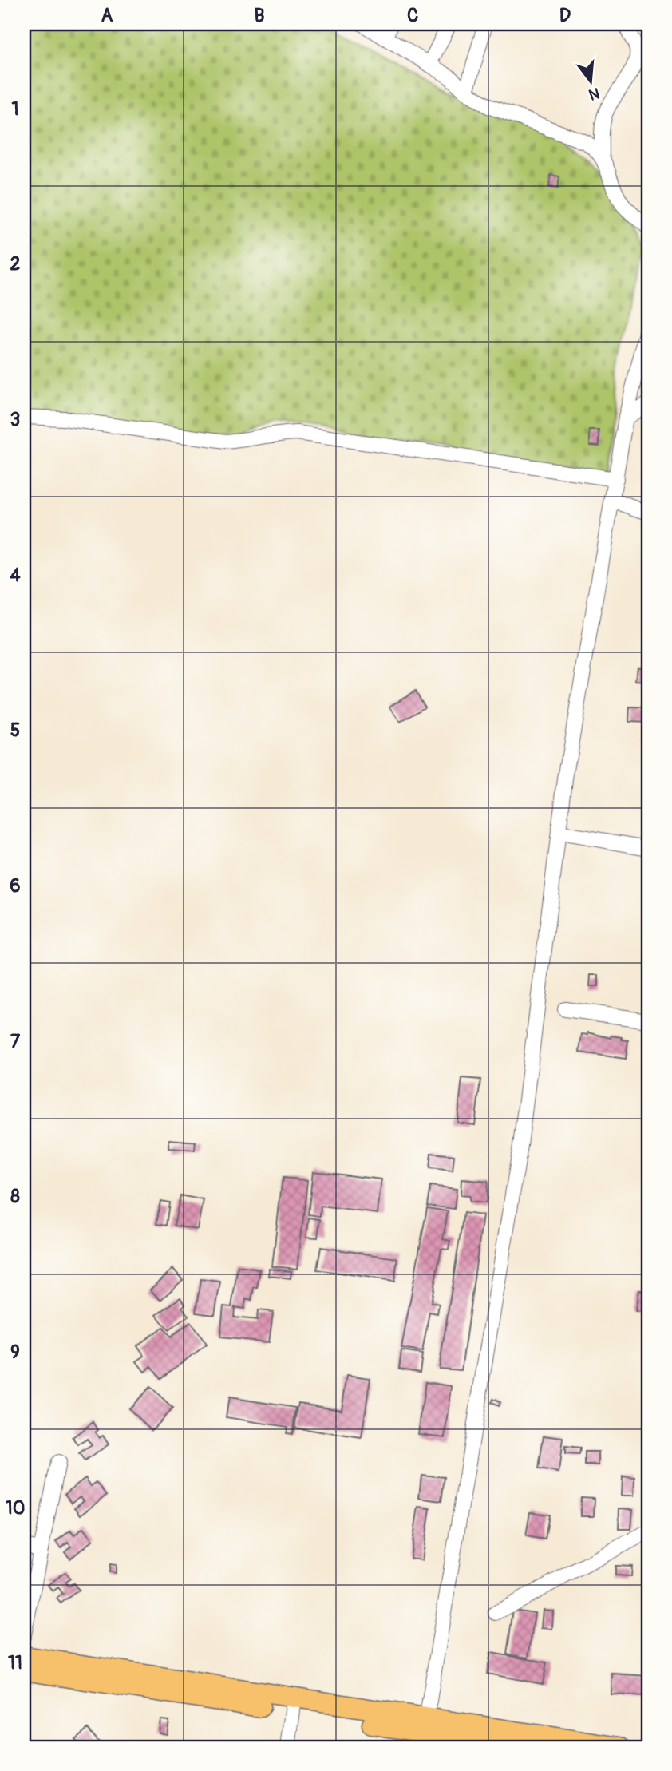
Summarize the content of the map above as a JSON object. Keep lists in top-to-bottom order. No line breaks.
{"north":"bottom","grid":{"columns":["A","B","C","D"],"rows":["1","2","3","4","5","6","7","8","9","10","11"]}}
